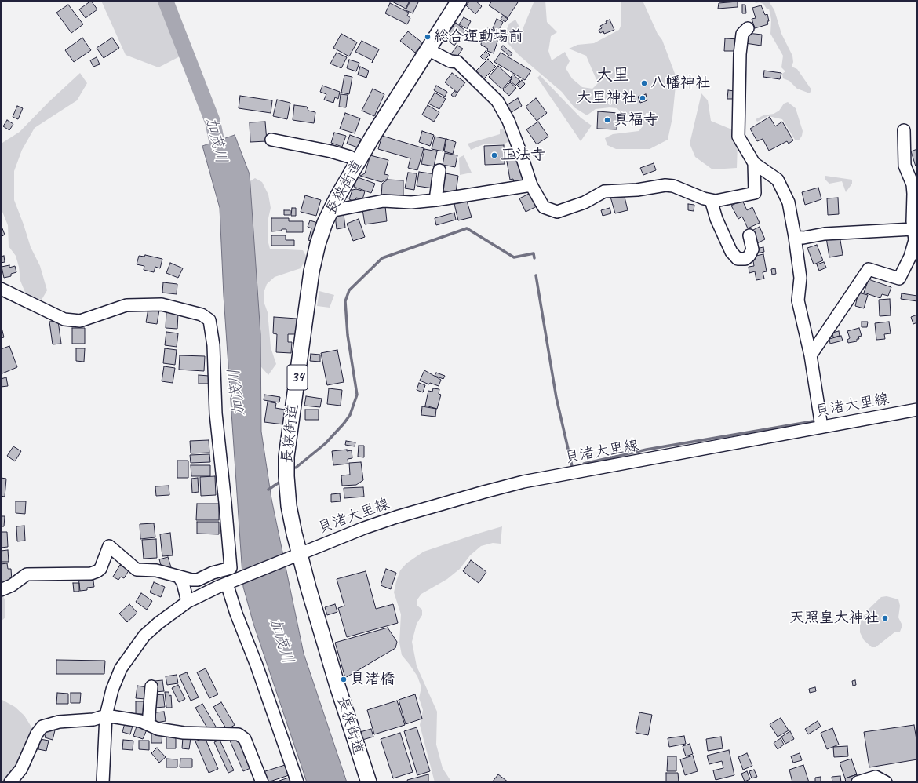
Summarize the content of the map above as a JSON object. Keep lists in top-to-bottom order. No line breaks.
{"streets":{"main road":["長狭街道","34"],"street":["貝渚大里線"]},"crossings":[["長狭街道","貝渚大里線"]],"districts":["大里"],"water":["加茂川"],"places":["総合運動場前","八幡神社","大里神社","真福寺","正法寺","天照皇大神社","貝渚橋"]}
